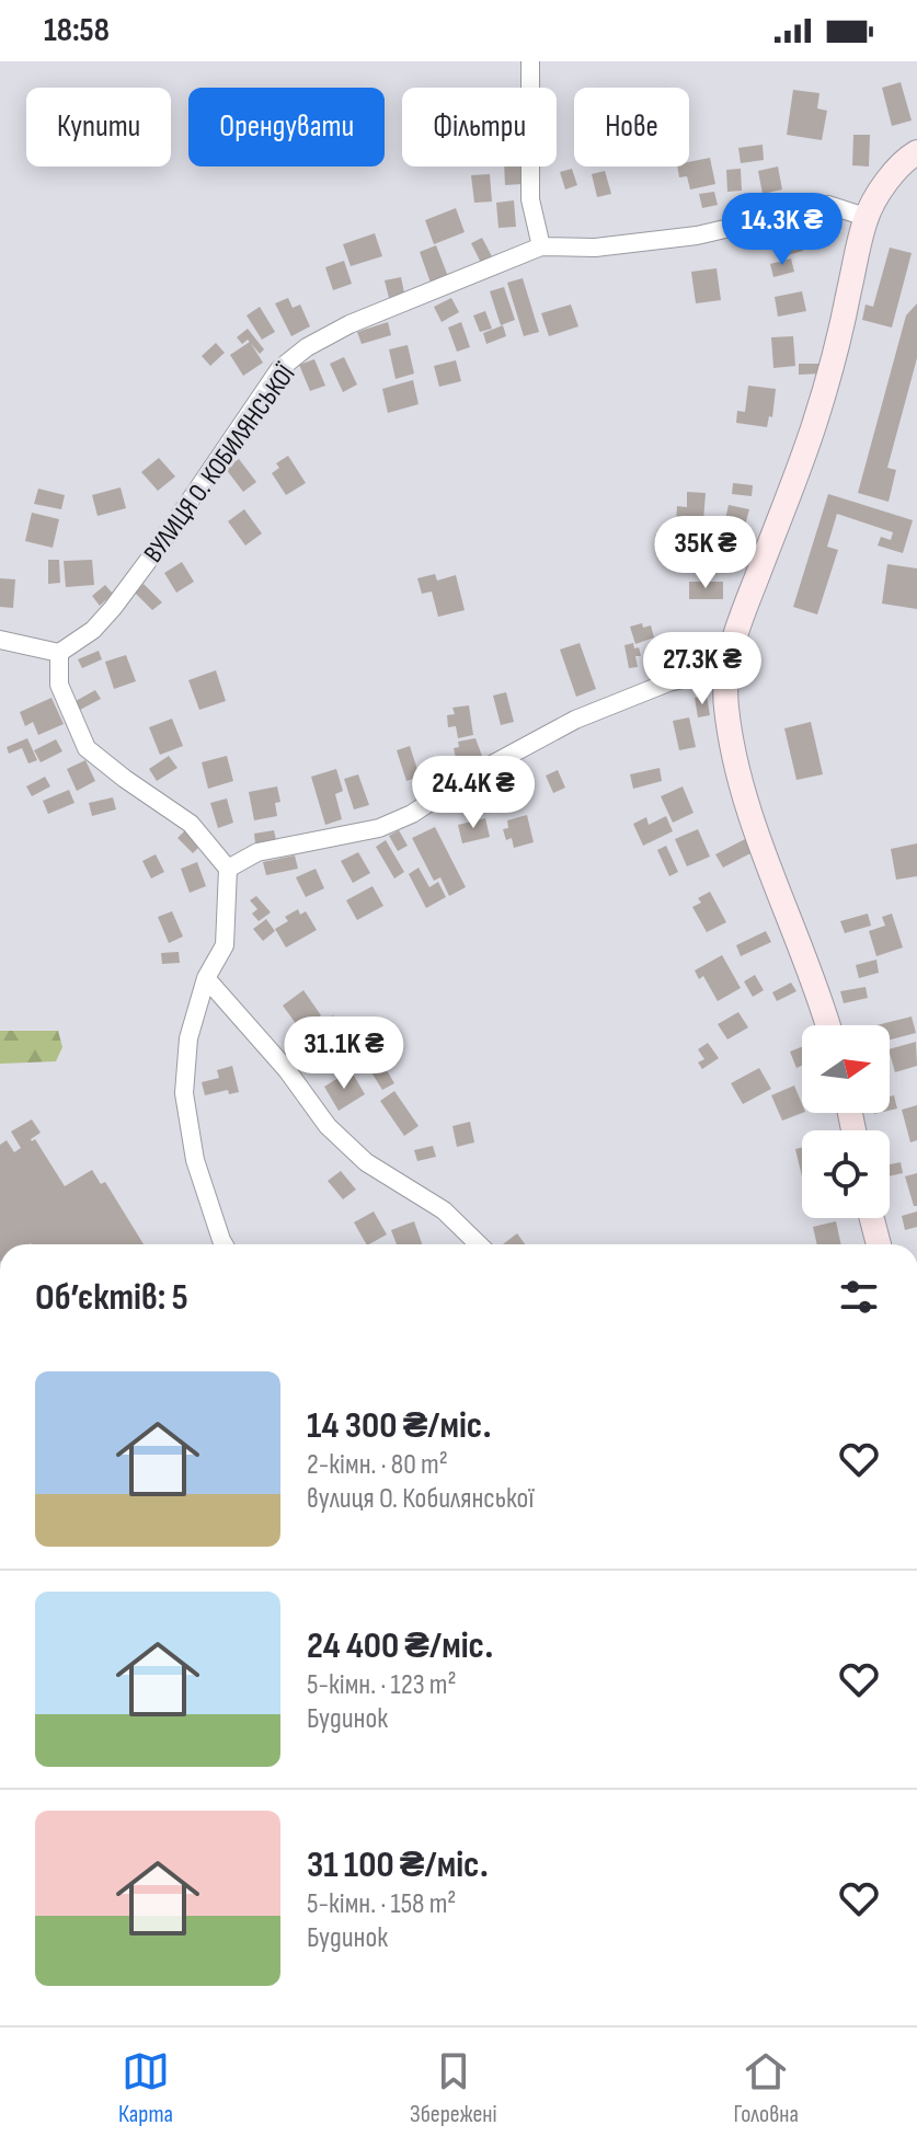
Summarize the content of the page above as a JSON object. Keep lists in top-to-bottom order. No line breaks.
{"streets":{"street":["ВУЛИЦЯ О. КОБИЛЯНСЬКОЇ"]},"north":"right","page":{"status":"18:58","chip":["Купити","Орендувати","Фільтри","Нове"],"price":["14.3K ₴","35K ₴","27.3K ₴","24.4K ₴","31.1K ₴"],"heading":"Об’єктів: 5","list":[{"name":"14 300 ₴/міс.","note":"2-кімн. · 80 m² · вулиця О. Кобилянської"},{"name":"24 400 ₴/міс.","note":"5-кімн. · 123 m² · Будинок"},{"name":"31 100 ₴/міс.","note":"5-кімн. · 158 m² · Будинок"}],"tabs":["Карта","Збережені","Головна"]}}
